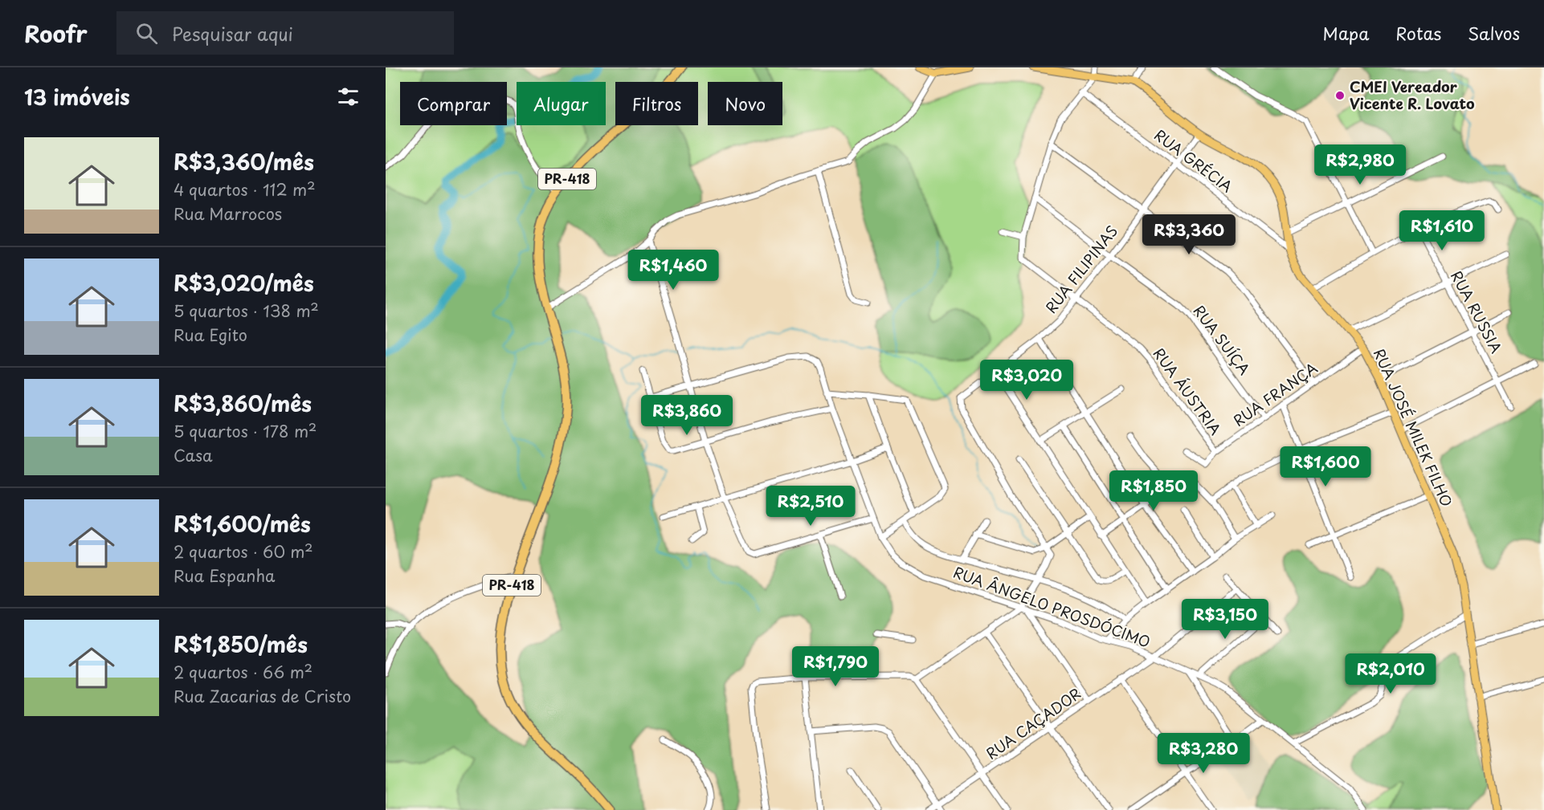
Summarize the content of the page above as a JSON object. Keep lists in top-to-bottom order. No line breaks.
{"streets":{"highway":["PR-418"],"main road":["RUA JOSÉ MILEK FILHO"],"street":["RUA GRÉCIA","RUA FILIPINAS","RUA RUSSIA","RUA SUÍÇA","RUA ÁUSTRIA","RUA FRANÇA","RUA ÂNGELO PROSDÓCIMO","RUA CAÇADOR"]},"crossings":[["RUA GRÉCIA","RUA FILIPINAS"],["RUA GRÉCIA","RUA JOSÉ MILEK FILHO"],["RUA FILIPINAS","RUA SUÍÇA"],["RUA FILIPINAS","RUA ÁUSTRIA"],["RUA FILIPINAS","RUA JOSÉ MILEK FILHO"],["RUA SUÍÇA","RUA FRANÇA"],["RUA ÁUSTRIA","RUA FRANÇA"],["RUA FRANÇA","RUA JOSÉ MILEK FILHO"],["RUA ÂNGELO PROSDÓCIMO","RUA CAÇADOR"]],"places":["CMEI Vereador Vicente R. Lovato"],"page":{"header":"Roofr","search":"Pesquisar aqui","nav":["Mapa","Rotas","Salvos"],"heading":"13 imóveis","chip":["Comprar","Alugar","Filtros","Novo"],"list":[{"name":"R$3,360/mês","note":"4 quartos · 112 m² · Rua Marrocos"},{"name":"R$3,020/mês","note":"5 quartos · 138 m² · Rua Egito"},{"name":"R$3,860/mês","note":"5 quartos · 178 m² · Casa"},{"name":"R$1,600/mês","note":"2 quartos · 60 m² · Rua Espanha"},{"name":"R$1,850/mês","note":"2 quartos · 66 m² · Rua Zacarias de Cristo"}],"price":["R$2,980","R$1,610","R$3,360","R$1,460","R$3,020","R$3,860","R$1,600","R$1,850","R$2,510","R$3,150","R$1,790","R$2,010","R$3,280"]}}
